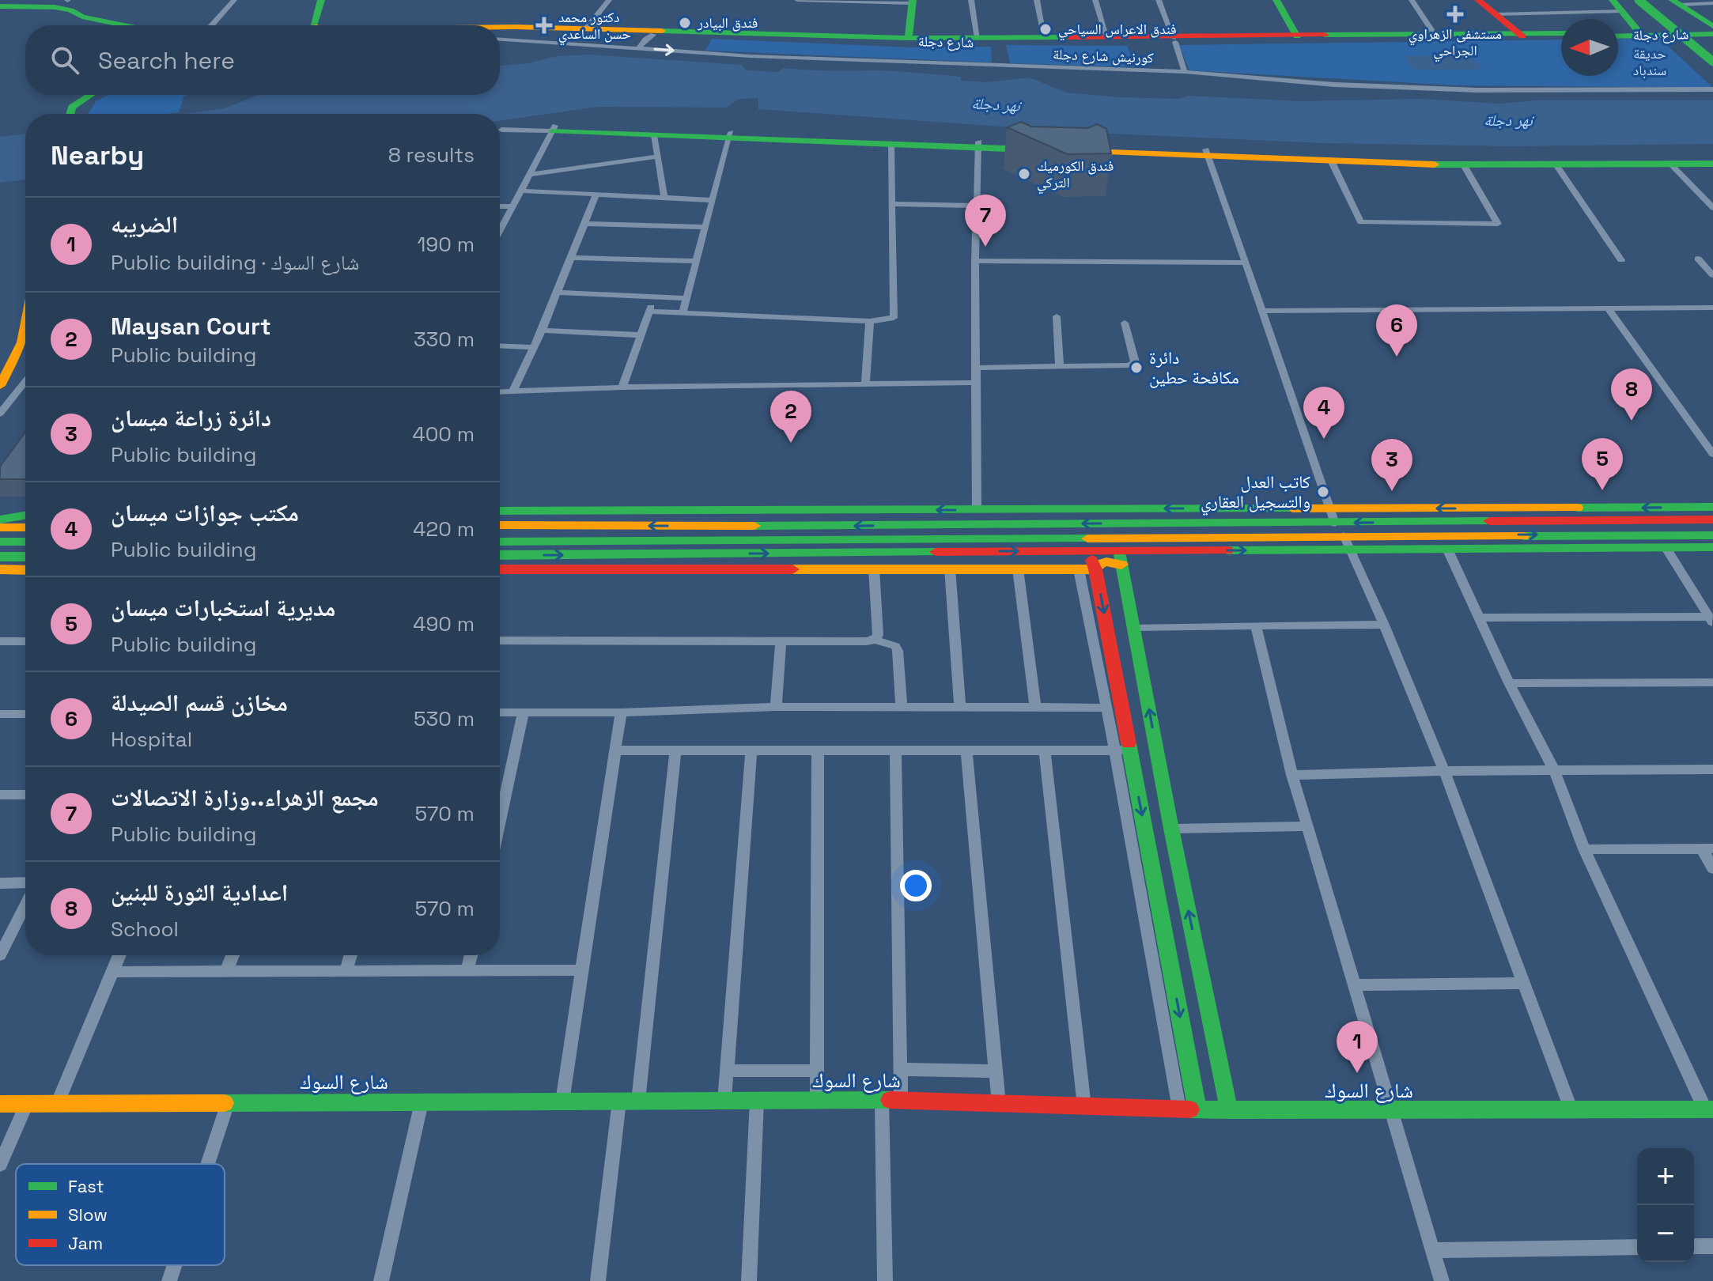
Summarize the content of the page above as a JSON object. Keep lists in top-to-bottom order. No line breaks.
{"streets":{"main road":["شارع دجلة","شارع السوك"],"street":["كورنيش شارع دجلة"]},"one_way":["كورنيش شارع دجلة"],"water":["نهر دجلة"],"parks":["حديقة سندباد"],"places":{"health":["مستشفى الزهراوي الجراحي","دكتور محمد حسن الساعدي"],"other":["فندق البيادر","فندق الاعراس السياحي","فندق الكورميك التركي","دائرة مكافحة حطين","كاتب العدل والتسجيل العقاري"]},"legend":["Fast","Slow","Jam"],"north":"left","page":{"search":"Search here","heading":["Nearby","8 results"],"pins":["7","6","8","4","2","5","3","1"],"list":[{"mark":"1","name":"الضريبه","note":"Public building · شارع السوك","value":"190 m"},{"mark":"2","name":"Maysan Court","note":"Public building","value":"330 m"},{"mark":"3","name":"دائرة زراعة ميسان","note":"Public building","value":"400 m"},{"mark":"4","name":"مكتب جوازات ميسان","note":"Public building","value":"420 m"},{"mark":"5","name":"مديرية استخبارات ميسان","note":"Public building","value":"490 m"},{"mark":"6","name":"مخازن قسم الصيدلة","note":"Hospital","value":"530 m"},{"mark":"7","name":"مجمع الزهراء..وزارة الاتصالات","note":"Public building","value":"570 m"},{"mark":"8","name":"اعدادية الثورة للبنين","note":"School","value":"570 m"}],"map_buttons":["+","−"]}}
